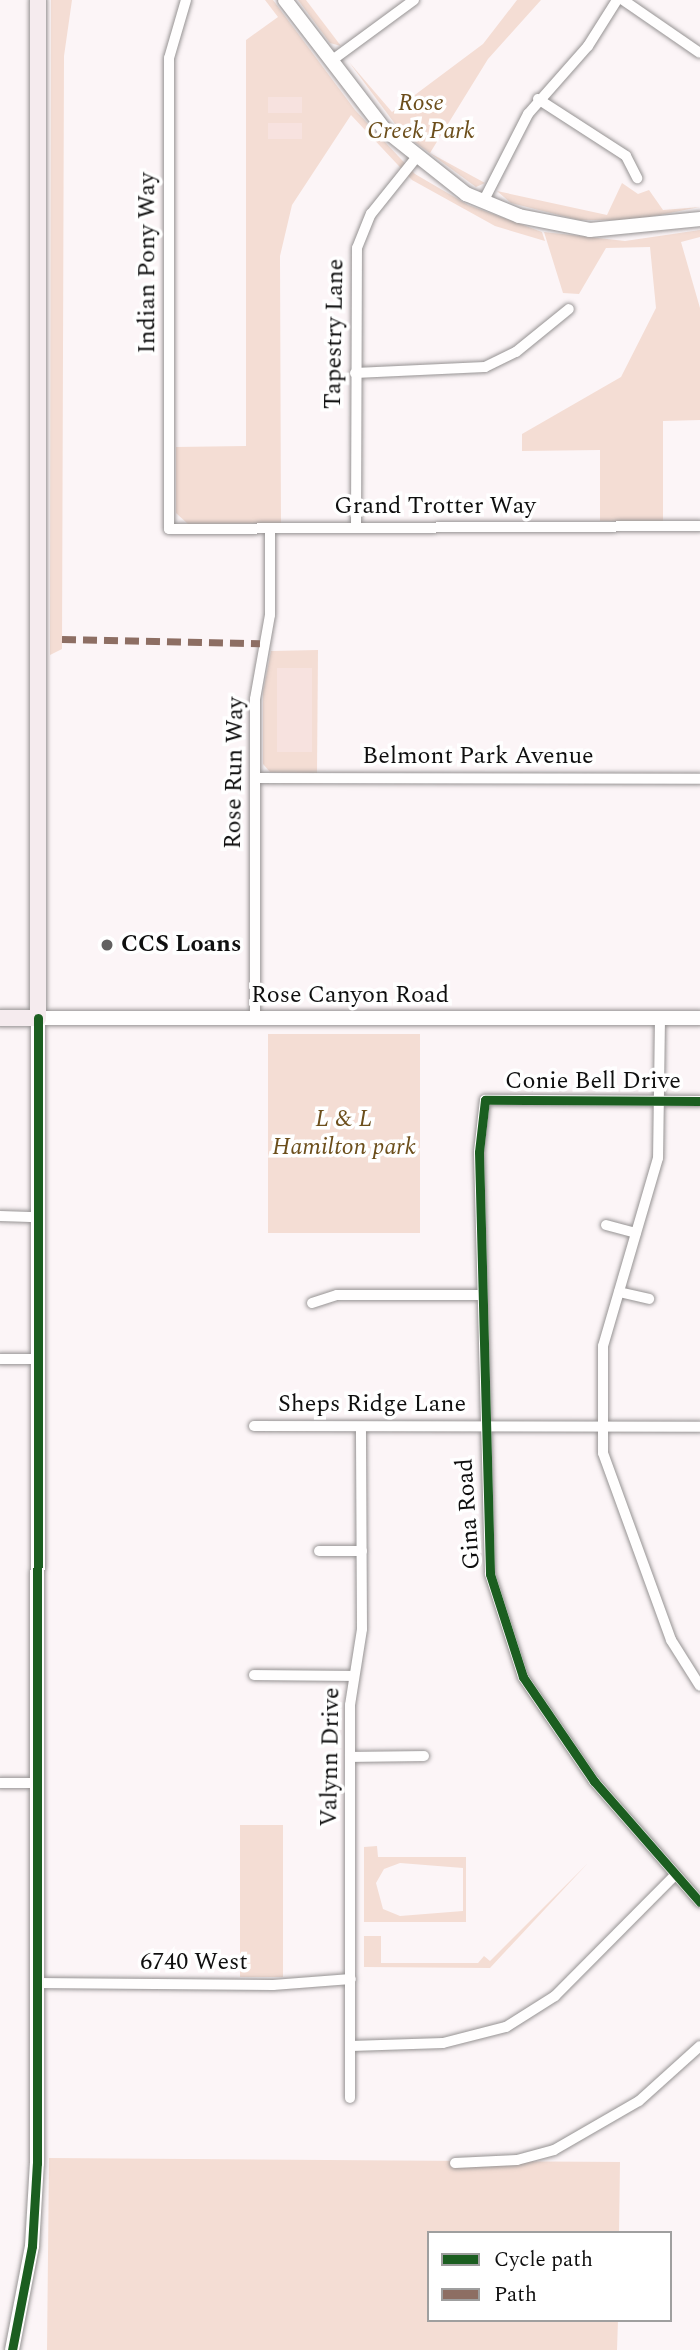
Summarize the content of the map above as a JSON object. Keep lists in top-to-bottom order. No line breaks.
{"streets":{"main road":["Rose Canyon Road"],"street":["Indian Pony Way","Tapestry Lane","Grand Trotter Way","Belmont Park Avenue","Rose Run Way","Conie Bell Drive","Sheps Ridge Lane","Gina Road","Valynn Drive","6740 West"]},"crossings":[["Indian Pony Way","Grand Trotter Way"],["Tapestry Lane","Grand Trotter Way"],["Grand Trotter Way","Rose Run Way"],["Belmont Park Avenue","Rose Run Way"],["Rose Run Way","Rose Canyon Road"],["Conie Bell Drive","Gina Road"],["Sheps Ridge Lane","Gina Road"],["Sheps Ridge Lane","Valynn Drive"],["Valynn Drive","6740 West"]],"parks":["Rose Creek Park","L & L Hamilton park"],"places":["CCS Loans"],"legend":["Cycle path","Path"]}
